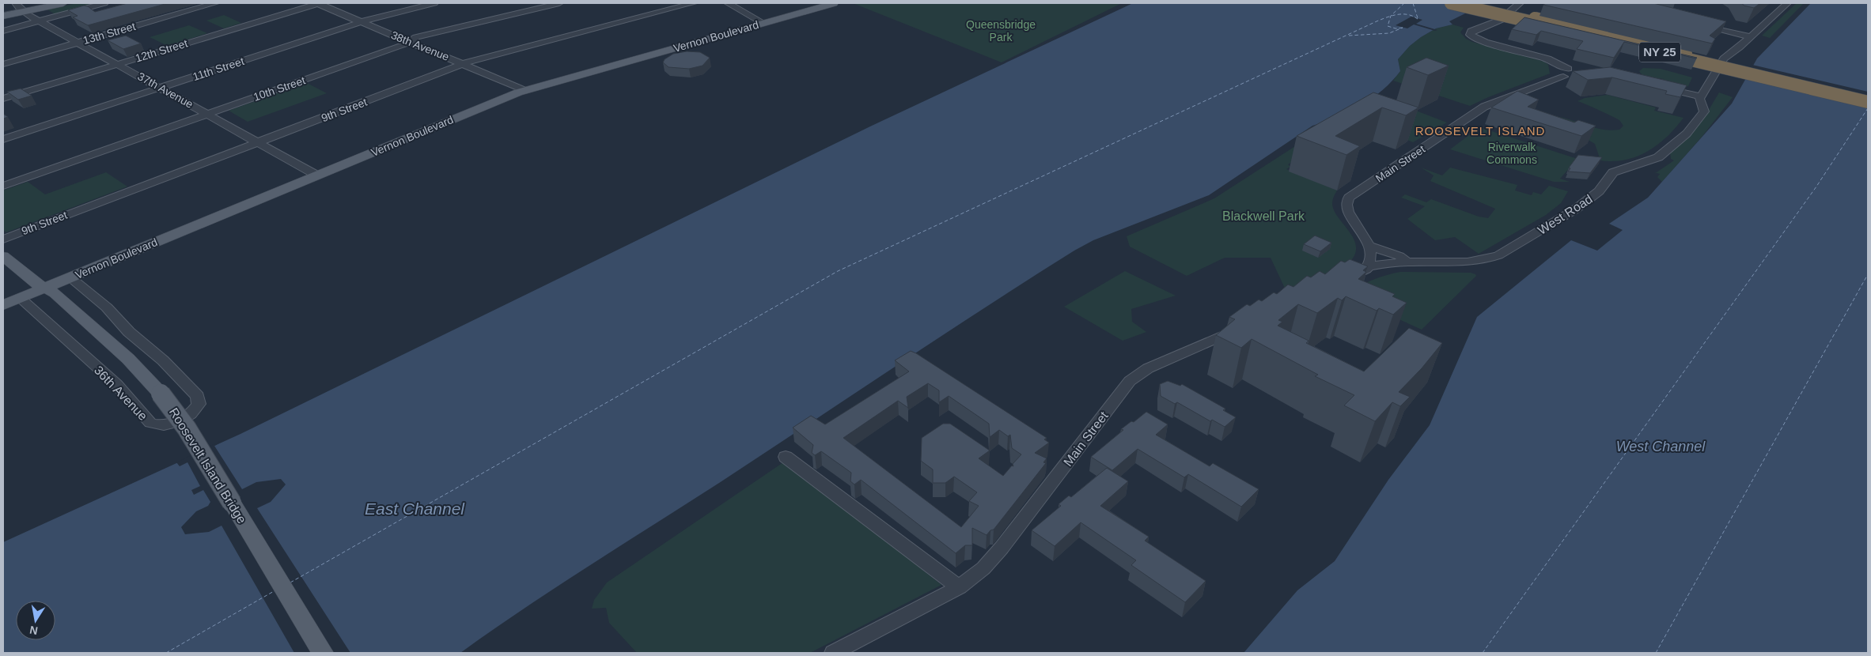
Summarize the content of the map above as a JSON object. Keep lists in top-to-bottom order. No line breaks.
{"streets":{"highway":["NY 25"],"main road":["Vernon Boulevard","Roosevelt Island Bridge"],"street":["13th Street","38th Avenue","12th Street","11th Street","10th Street","37th Avenue","9th Street","Main Street","West Road","36th Avenue"]},"crossings":[["13th Street","37th Avenue"],["Vernon Boulevard","38th Avenue"],["Vernon Boulevard","37th Avenue"],["Vernon Boulevard","36th Avenue"],["Vernon Boulevard","Roosevelt Island Bridge"],["38th Avenue","12th Street"],["38th Avenue","11th Street"],["38th Avenue","10th Street"],["38th Avenue","9th Street"],["12th Street","37th Avenue"],["11th Street","37th Avenue"],["10th Street","37th Avenue"],["37th Avenue","9th Street"]],"districts":["ROOSEVELT ISLAND"],"water":["West Channel","East Channel"],"parks":["Queensbridge Park","Riverwalk Commons","Blackwell Park"],"north":"bottom"}
